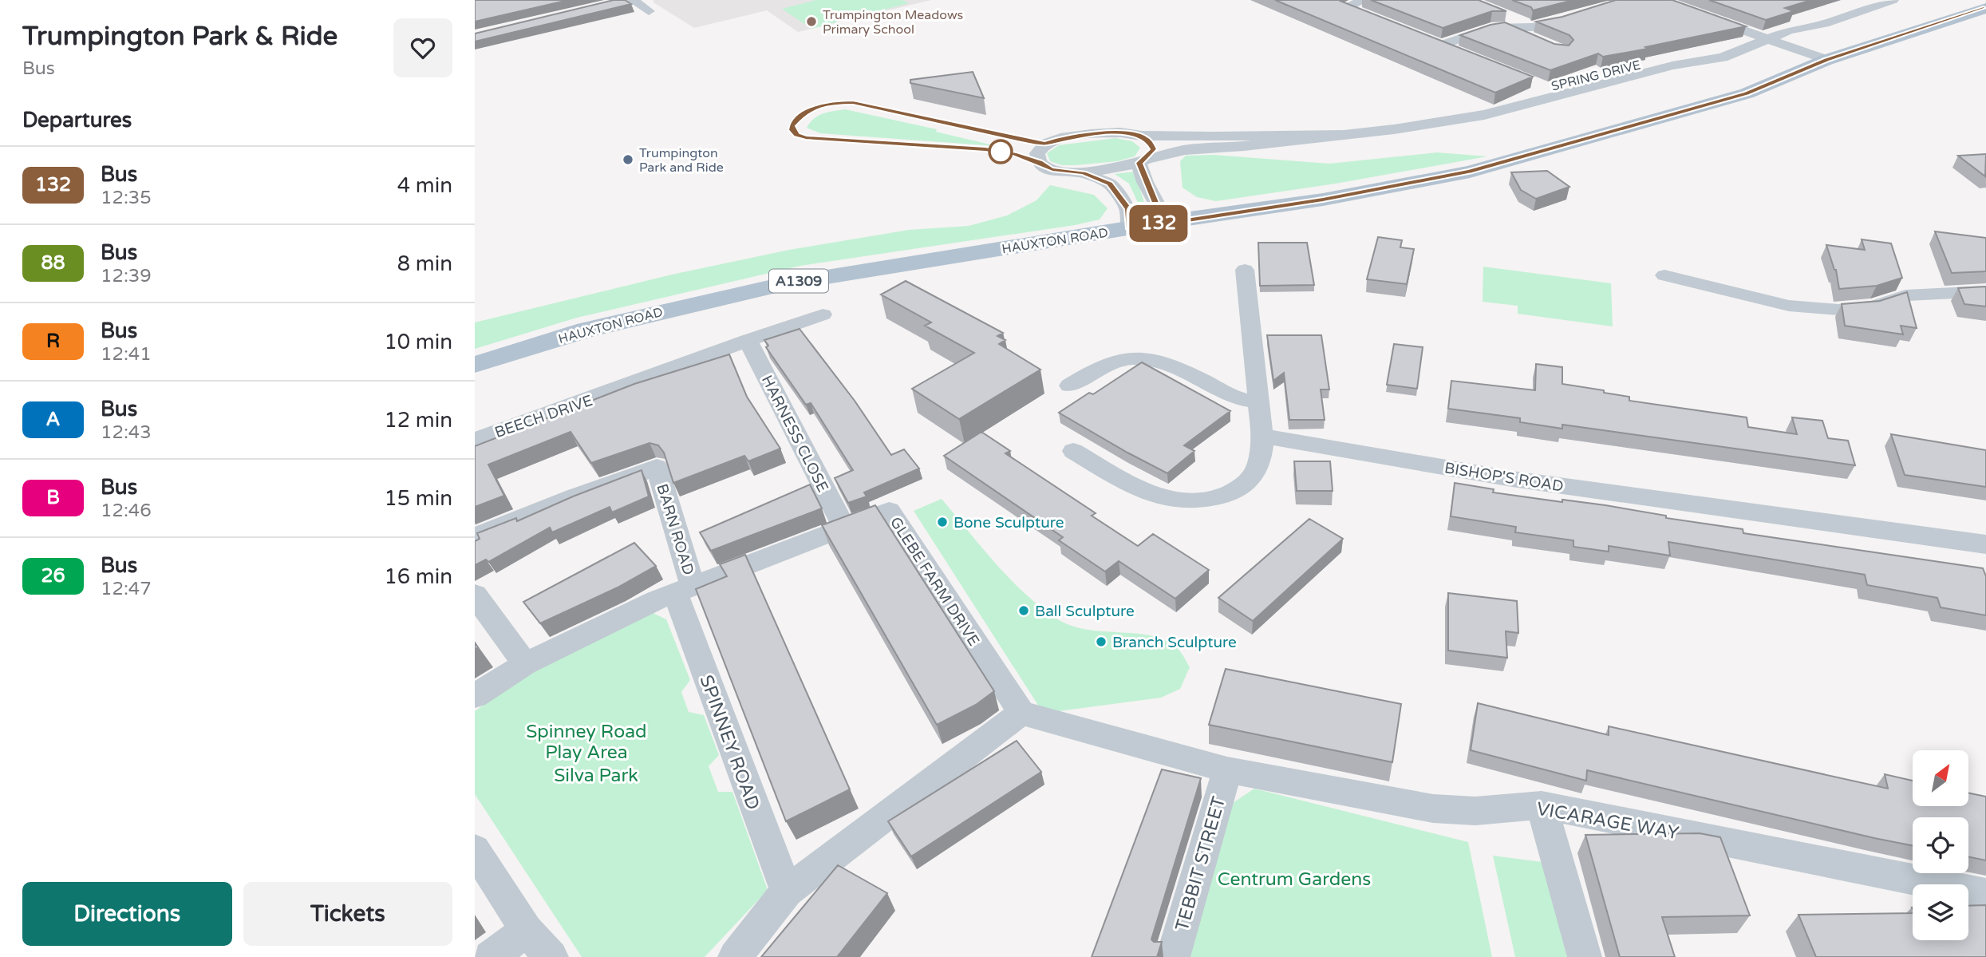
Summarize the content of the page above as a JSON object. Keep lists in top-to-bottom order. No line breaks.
{"streets":{"main road":["HAUXTON ROAD","A1309"],"street":["SPRING DRIVE","BEECH DRIVE","HARNESS CLOSE","BISHOP'S ROAD","BARN ROAD","GLEBE FARM DRIVE","SPINNEY ROAD","VICARAGE WAY","TEBBIT STREET"]},"crossings":[["BEECH DRIVE","HARNESS CLOSE"],["HARNESS CLOSE","GLEBE FARM DRIVE"],["BARN ROAD","GLEBE FARM DRIVE"],["BARN ROAD","SPINNEY ROAD"],["GLEBE FARM DRIVE","SPINNEY ROAD"],["VICARAGE WAY","TEBBIT STREET"]],"parks":["Spinney Road Play Area","Silva Park","Centrum Gardens"],"places":["Trumpington Meadows Primary School","Trumpington Park and Ride","Bone Sculpture","Ball Sculpture","Branch Sculpture"],"lines":["bus line 132"],"north":"top right","page":{"heading":[["Trumpington Park & Ride","Bus"],"Departures"],"on_map":"132","list":[{"mark":"132","name":"Bus","note":"12:35","value":"4 min"},{"mark":"88","name":"Bus","note":"12:39","value":"8 min"},{"mark":"R","name":"Bus","note":"12:41","value":"10 min"},{"mark":"A","name":"Bus","note":"12:43","value":"12 min"},{"mark":"B","name":"Bus","note":"12:46","value":"15 min"},{"mark":"26","name":"Bus","note":"12:47","value":"16 min"}],"buttons":["Directions","Tickets"]}}
